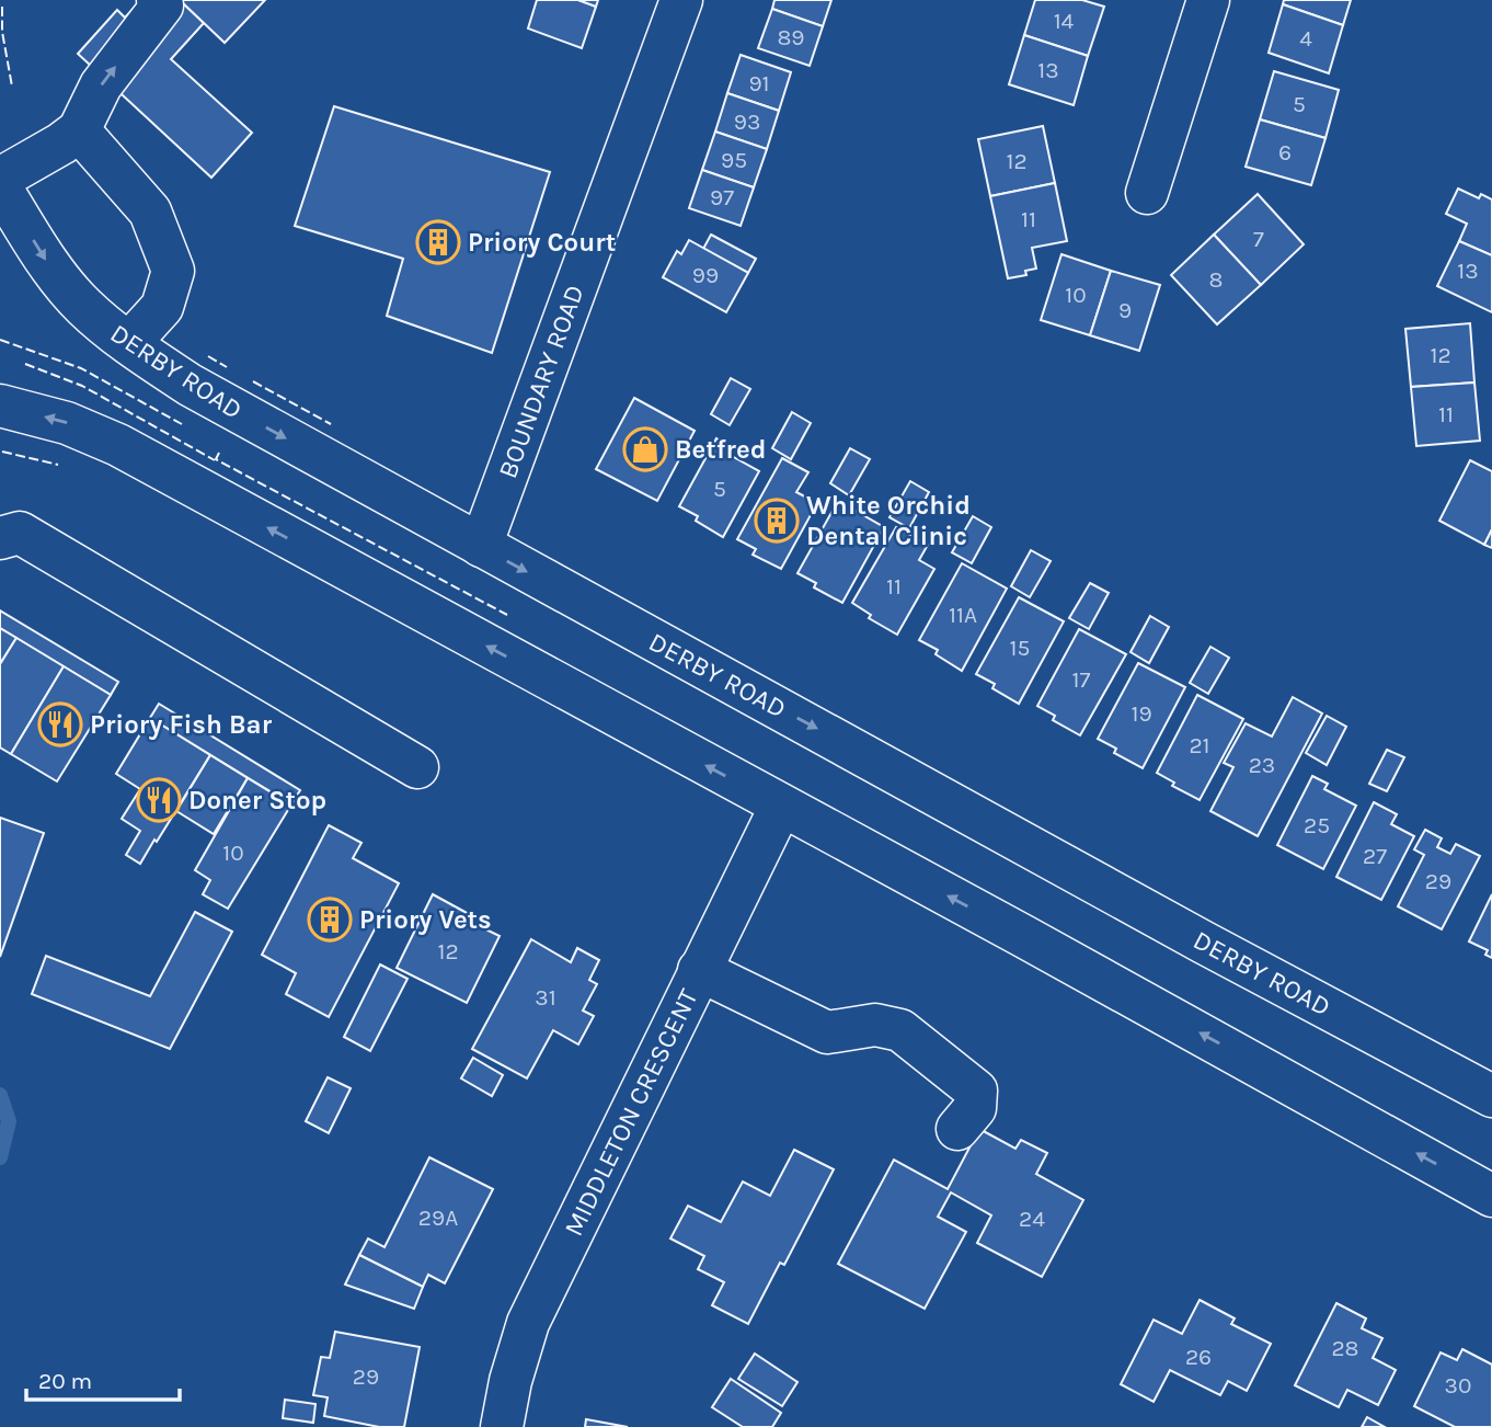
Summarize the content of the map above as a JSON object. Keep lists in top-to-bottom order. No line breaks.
{"streets":{"main road":["DERBY ROAD","BOUNDARY ROAD","MIDDLETON CRESCENT"]},"crossings":[["DERBY ROAD","BOUNDARY ROAD"]],"places":{"building":["Priory Court","White Orchid Dental Clinic","Priory Vets"],"shop":["Betfred"],"restaurant":["Priory Fish Bar","Doner Stop"]},"house_numbers":["14","89","4","13","91","5","93","6","95","12","97","11","7","13","99","8","10","9","12","11","5","11","11A","15","17","19","21","23","25","10","27","29","12","31","29A","24","28","26","29","30"],"scale_bar":"20 m"}
